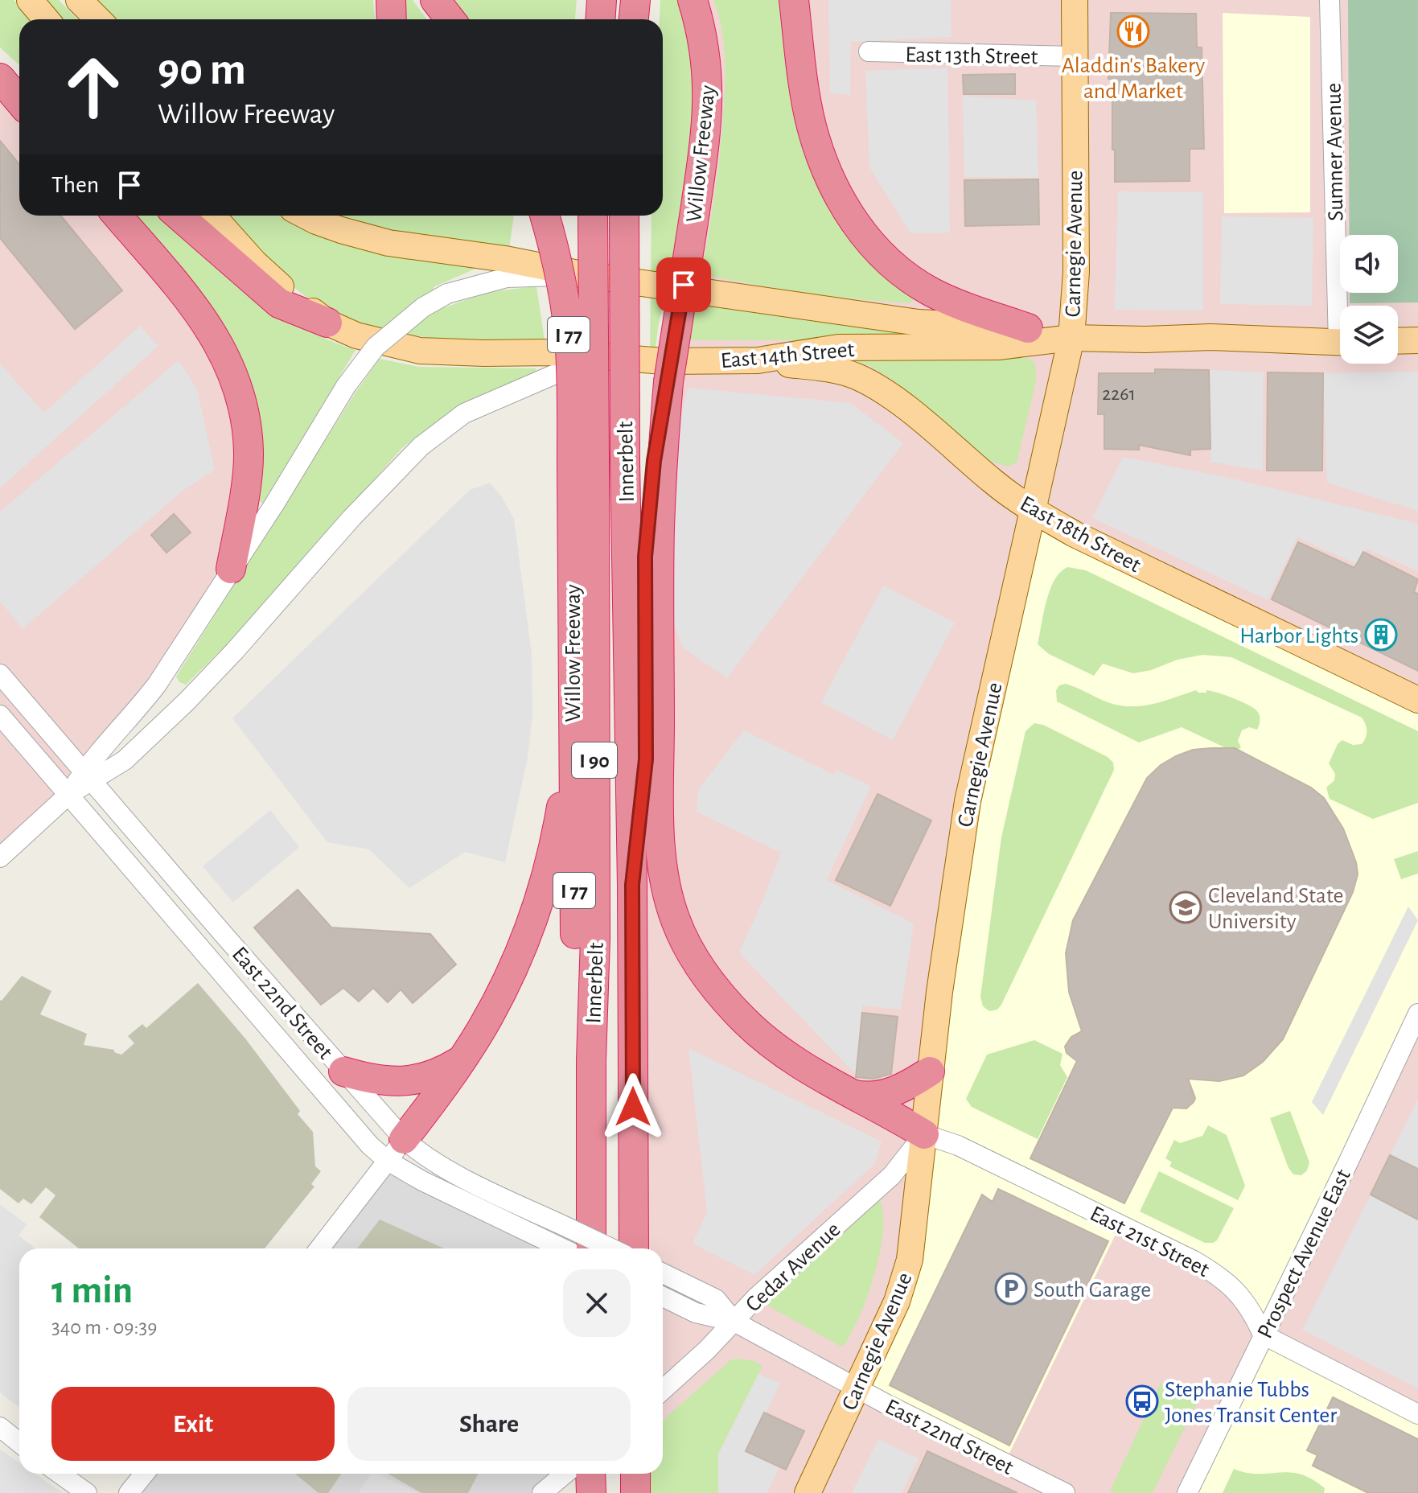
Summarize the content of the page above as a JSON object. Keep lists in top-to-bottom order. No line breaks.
{"streets":{"highway":["Willow Freeway","I 77","Innerbelt","I 90"],"main road":["Carnegie Avenue","East 14th Street","East 18th Street"],"street":["East 13th Street","Sumner Avenue","East 22nd Street","East 21st Street","Prospect Avenue East","Cedar Avenue"]},"crossings":[["East 13th Street","Carnegie Avenue"],["Willow Freeway","East 14th Street"],["Willow Freeway","Innerbelt"],["Carnegie Avenue","East 14th Street"],["Carnegie Avenue","East 18th Street"],["Carnegie Avenue","East 22nd Street"],["Carnegie Avenue","East 21st Street"],["Carnegie Avenue","Cedar Avenue"],["East 14th Street","East 18th Street"],["East 22nd Street","Cedar Avenue"],["East 21st Street","Prospect Avenue East"],["East 21st Street","Cedar Avenue"]],"places":{"restaurant":["Aladdin's Bakery and Market"],"building":["Harbor Lights"],"school or university":["Cleveland State University"],"parking":["South Garage"],"bus stop":["Stephanie Tubbs Jones Transit Center"]},"house_numbers":["2261"],"page":{"turn":["90 m","Willow Freeway"],"then":"Then","heading":["1 min","340 m · 09:39"],"buttons":["Exit","Share"]}}
